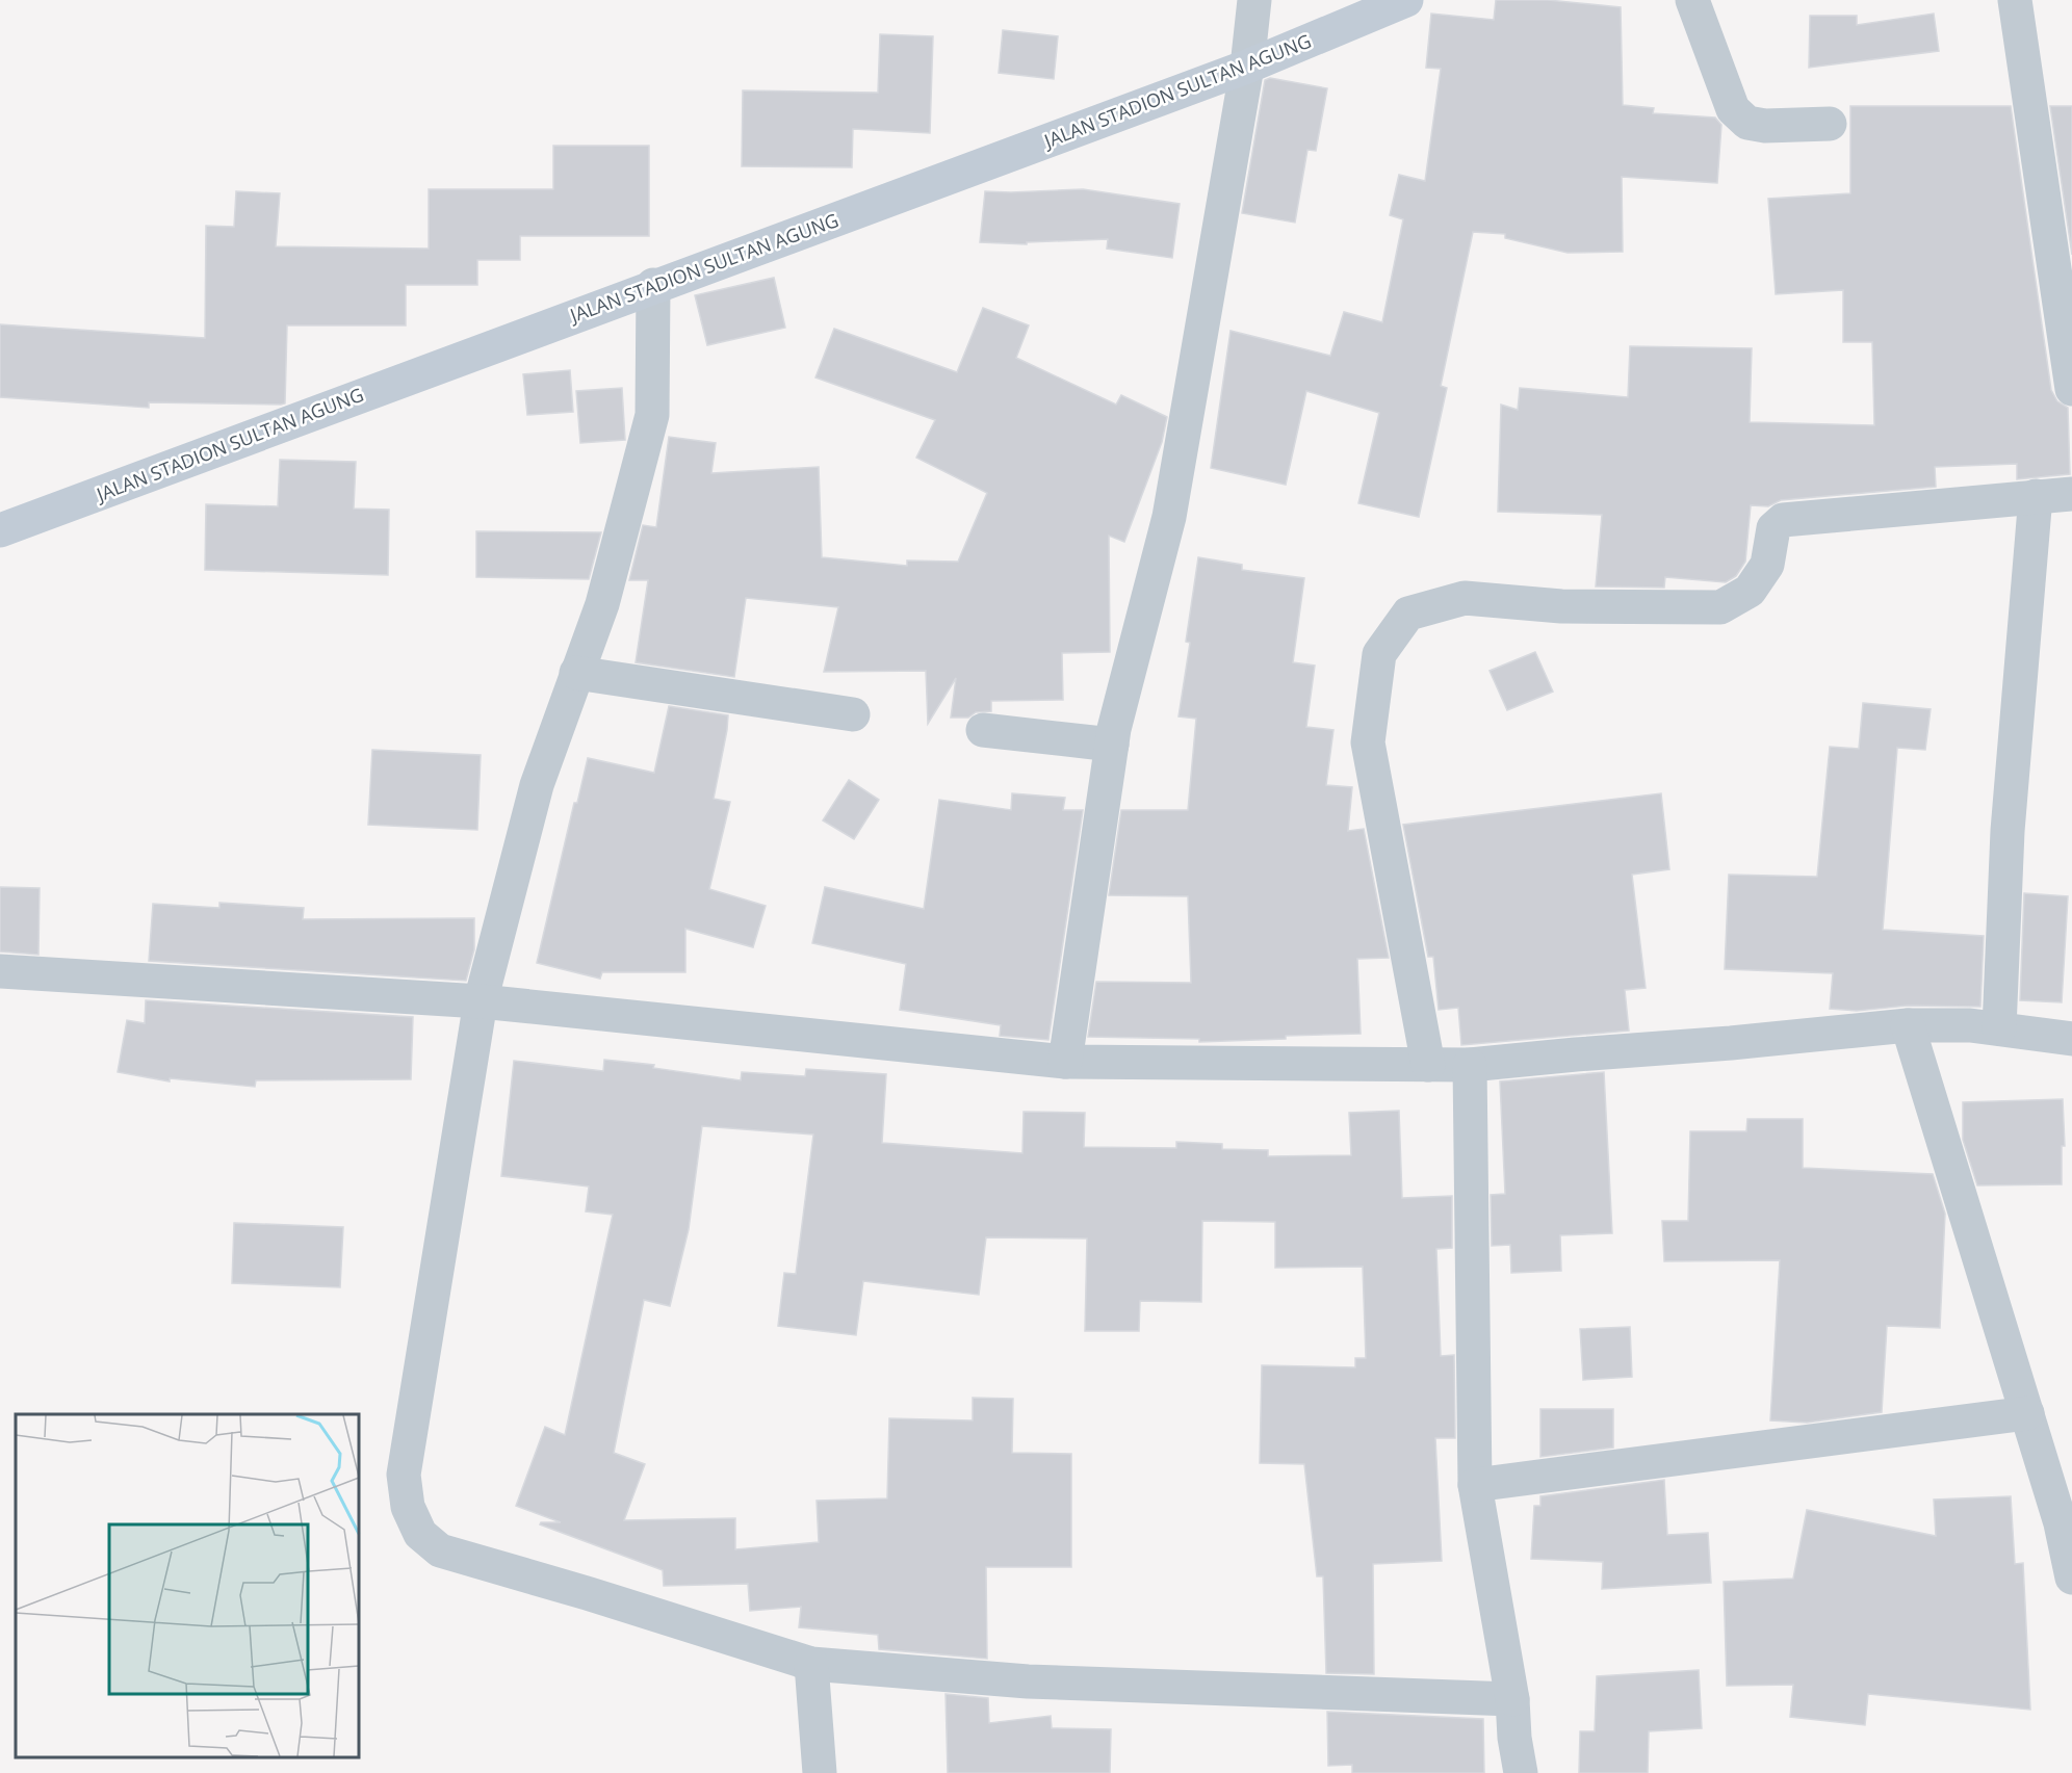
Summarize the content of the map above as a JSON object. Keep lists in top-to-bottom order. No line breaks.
{"streets":{"main road":["JALAN STADION SULTAN AGUNG"]}}
